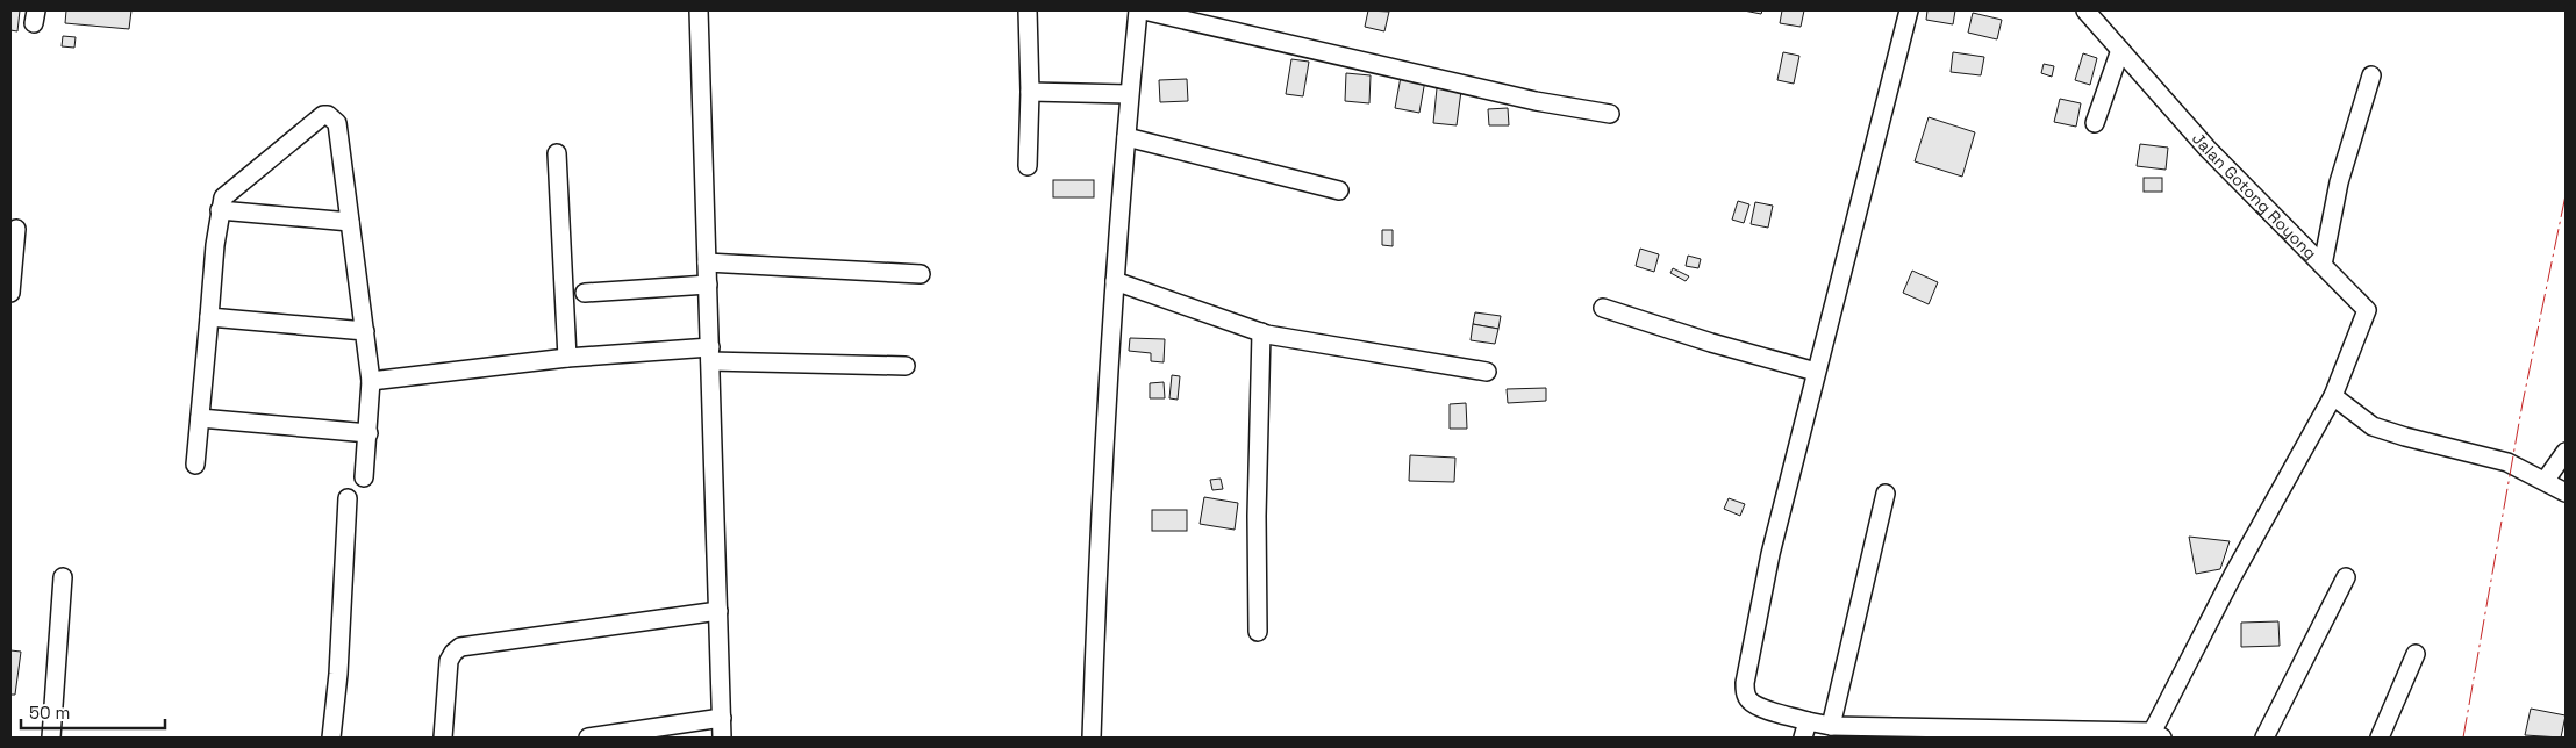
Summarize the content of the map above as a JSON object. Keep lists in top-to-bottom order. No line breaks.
{"streets":{"street":["Jalan Gotong Royong"]},"scale_bar":"50 m"}
